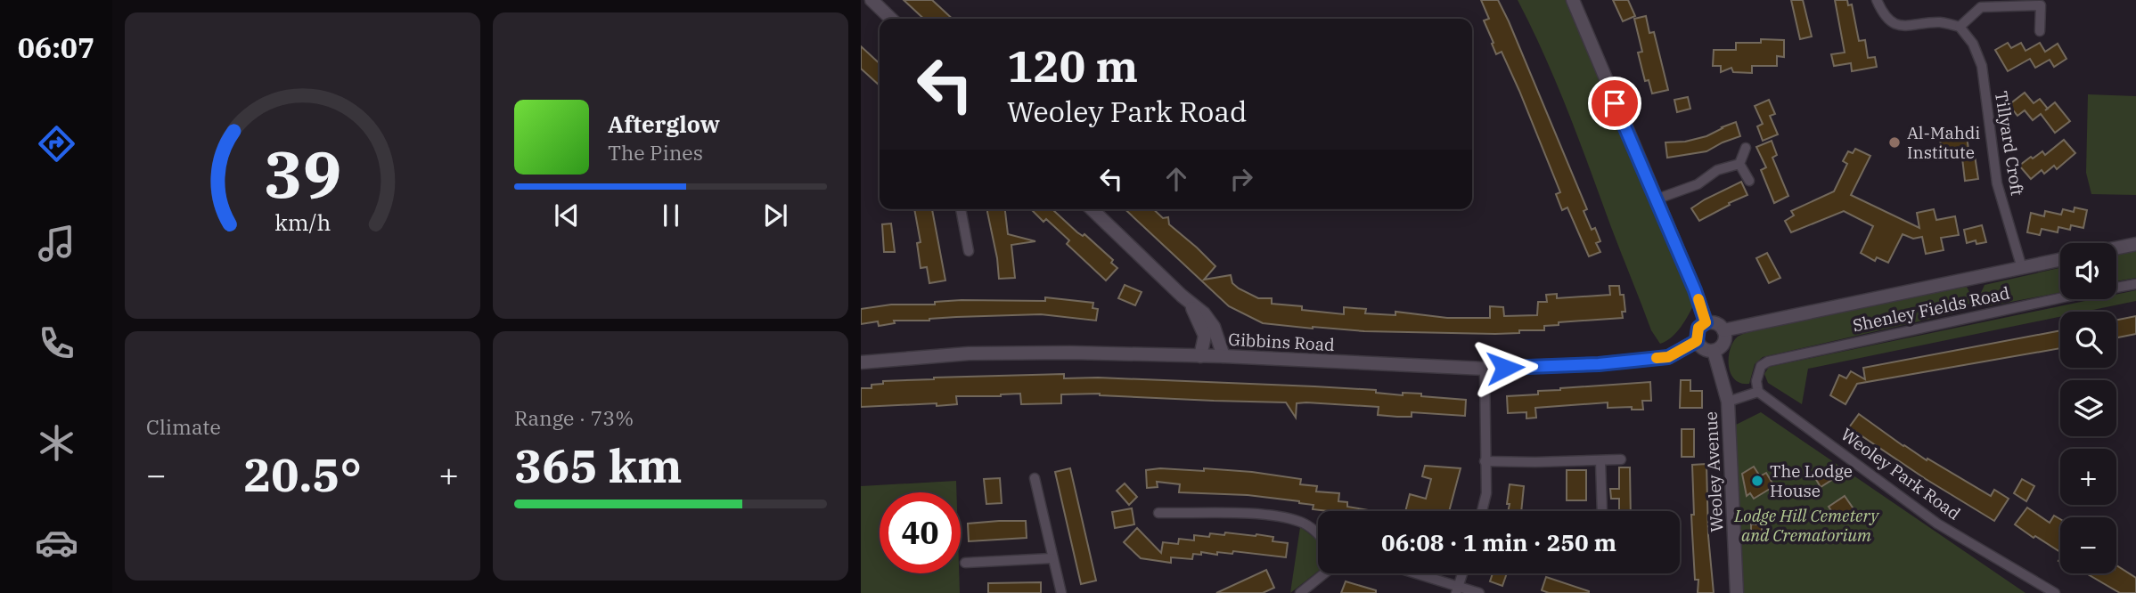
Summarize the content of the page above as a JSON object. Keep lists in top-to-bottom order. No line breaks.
{"streets":{"street":["Tillyard Croft","Shenley Fields Road","Gibbins Road","Weoley Avenue","Weoley Park Road"]},"crossings":[["Tillyard Croft","Shenley Fields Road"],["Shenley Fields Road","Gibbins Road"],["Shenley Fields Road","Weoley Avenue"],["Shenley Fields Road","Weoley Park Road"],["Gibbins Road","Weoley Avenue"]],"parks":["Lodge Hill Cemetery and Crematorium"],"places":["Al-Mahdi Institute","The Lodge House"],"page":{"tabs":"06:07","turn":["120 m","Weoley Park Road"],"song":["Afterglow","The Pines"],"map_buttons":["+","−"],"tile":["Climate",["Range · 73%","365 km"]],"heat":["−","20.5°","+"],"limit":"40","trip":"06:08 · 1 min · 250 m","gauge":["39","km/h"]}}
